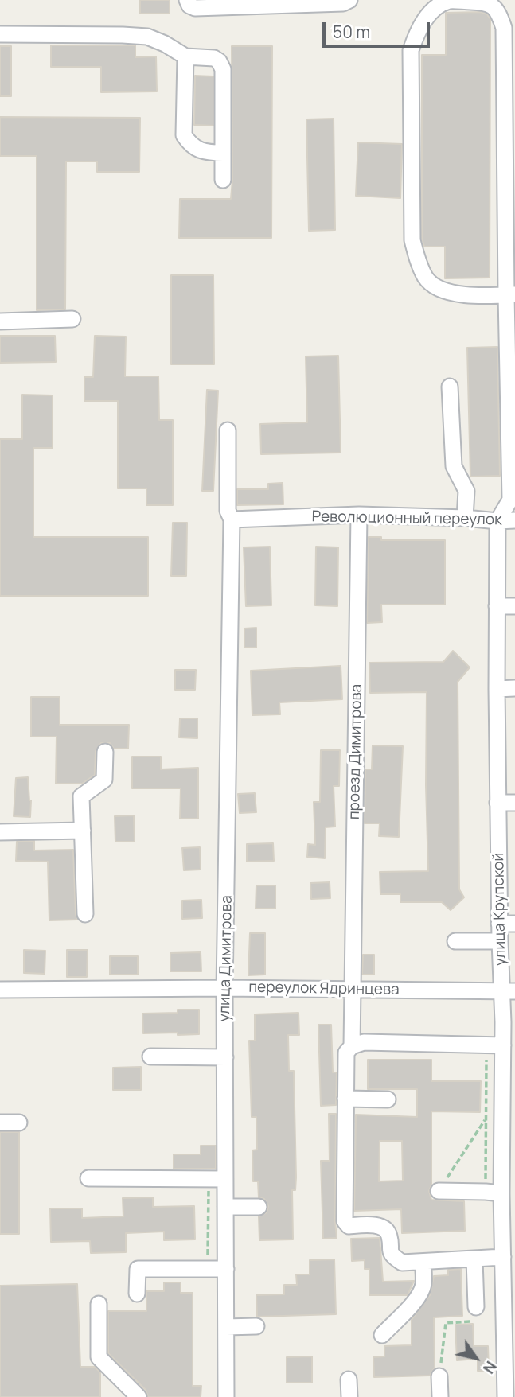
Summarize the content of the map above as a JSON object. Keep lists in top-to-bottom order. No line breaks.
{"streets":{"street":["Революционный переулок","проезд Димитрова","улица Крупской","улица Димитрова","переулок Ядринцева"]},"crossings":[["Революционный переулок","проезд Димитрова"],["Революционный переулок","улица Крупской"],["Революционный переулок","улица Димитрова"],["проезд Димитрова","переулок Ядринцева"],["улица Крупской","переулок Ядринцева"],["улица Димитрова","переулок Ядринцева"]],"scale_bar":"50 m","north":"bottom right"}
